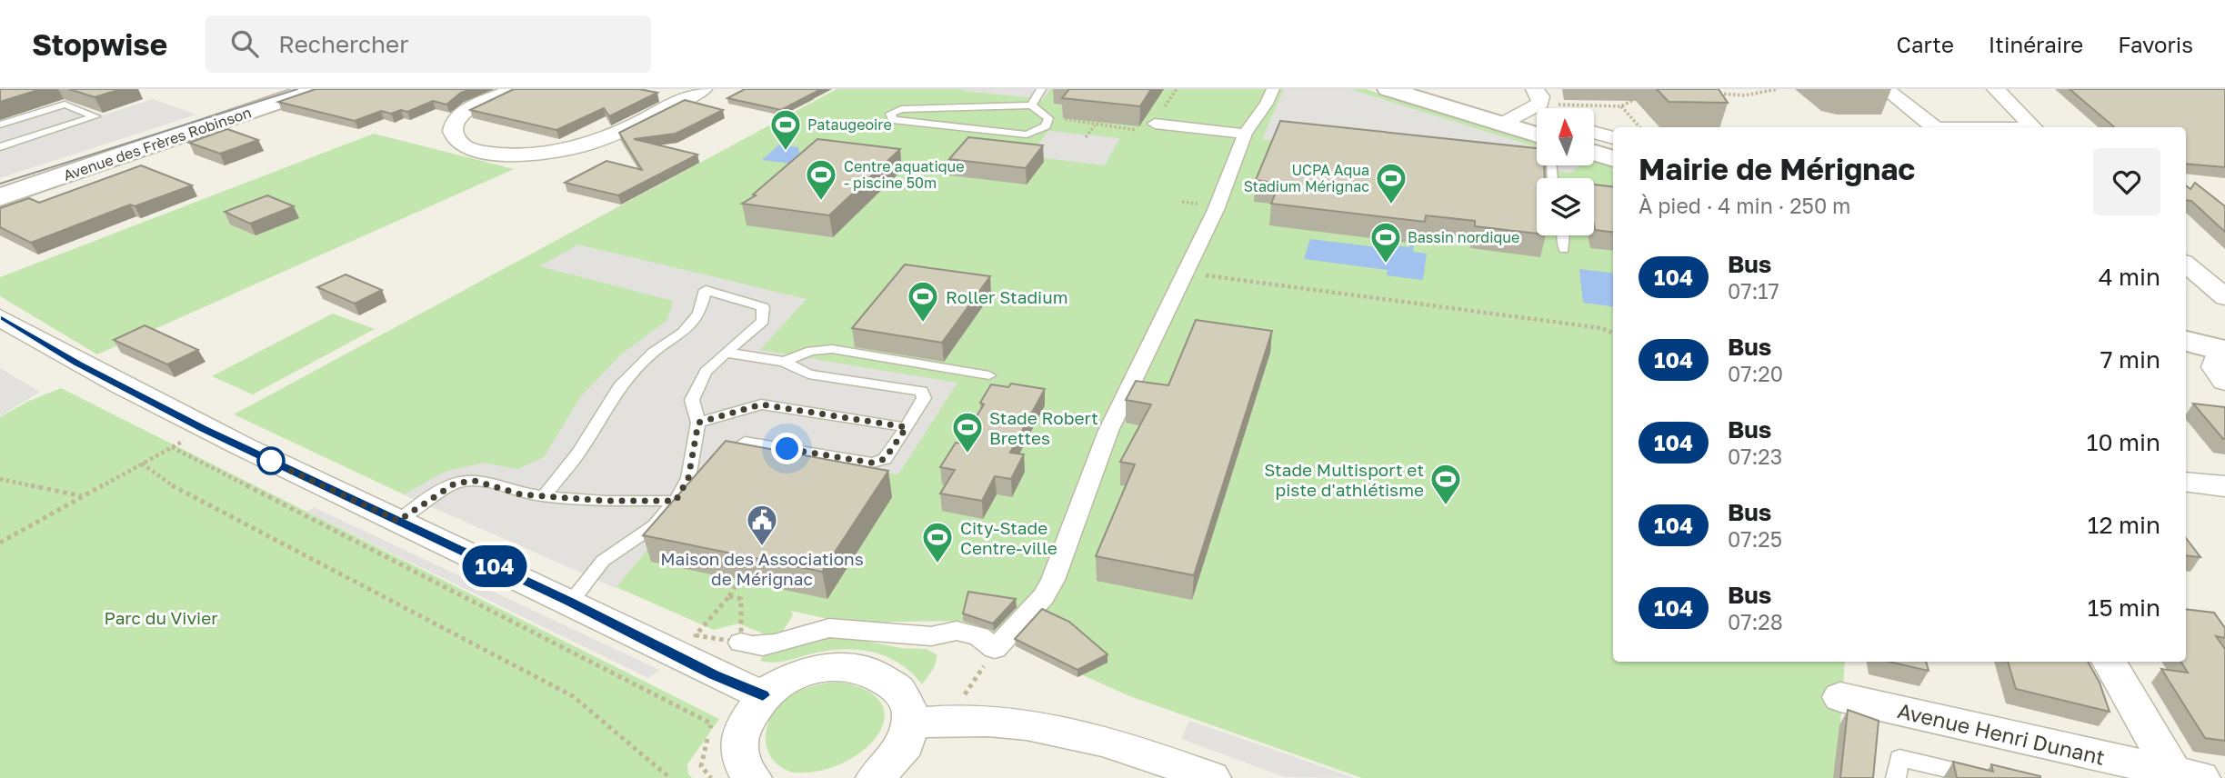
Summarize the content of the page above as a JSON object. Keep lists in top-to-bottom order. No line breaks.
{"streets":{"street":["Avenue des Frères Robinson","Avenue Henri Dunant"]},"parks":["Parc du Vivier"],"places":{"sports":["Pataugeoire","Centre aquatique - piscine 50m","UCPA Aqua Stadium Mérignac","Bassin nordique","Roller Stadium","Stade Robert Brettes","Stade Multisport et piste d'athlétisme","City-Stade Centre-ville"],"public building":["Maison des Associations de Mérignac"]},"lines":["bus line 104"],"north":"top","page":{"header":"Stopwise","search":"Rechercher","nav":["Carte","Itinéraire","Favoris"],"on_map":"104","heading":["Mairie de Mérignac","À pied · 4 min · 250 m"],"list":[{"mark":"104","name":"Bus","note":"07:17","value":"4 min"},{"mark":"104","name":"Bus","note":"07:20","value":"7 min"},{"mark":"104","name":"Bus","note":"07:23","value":"10 min"},{"mark":"104","name":"Bus","note":"07:25","value":"12 min"},{"mark":"104","name":"Bus","note":"07:28","value":"15 min"}]}}
